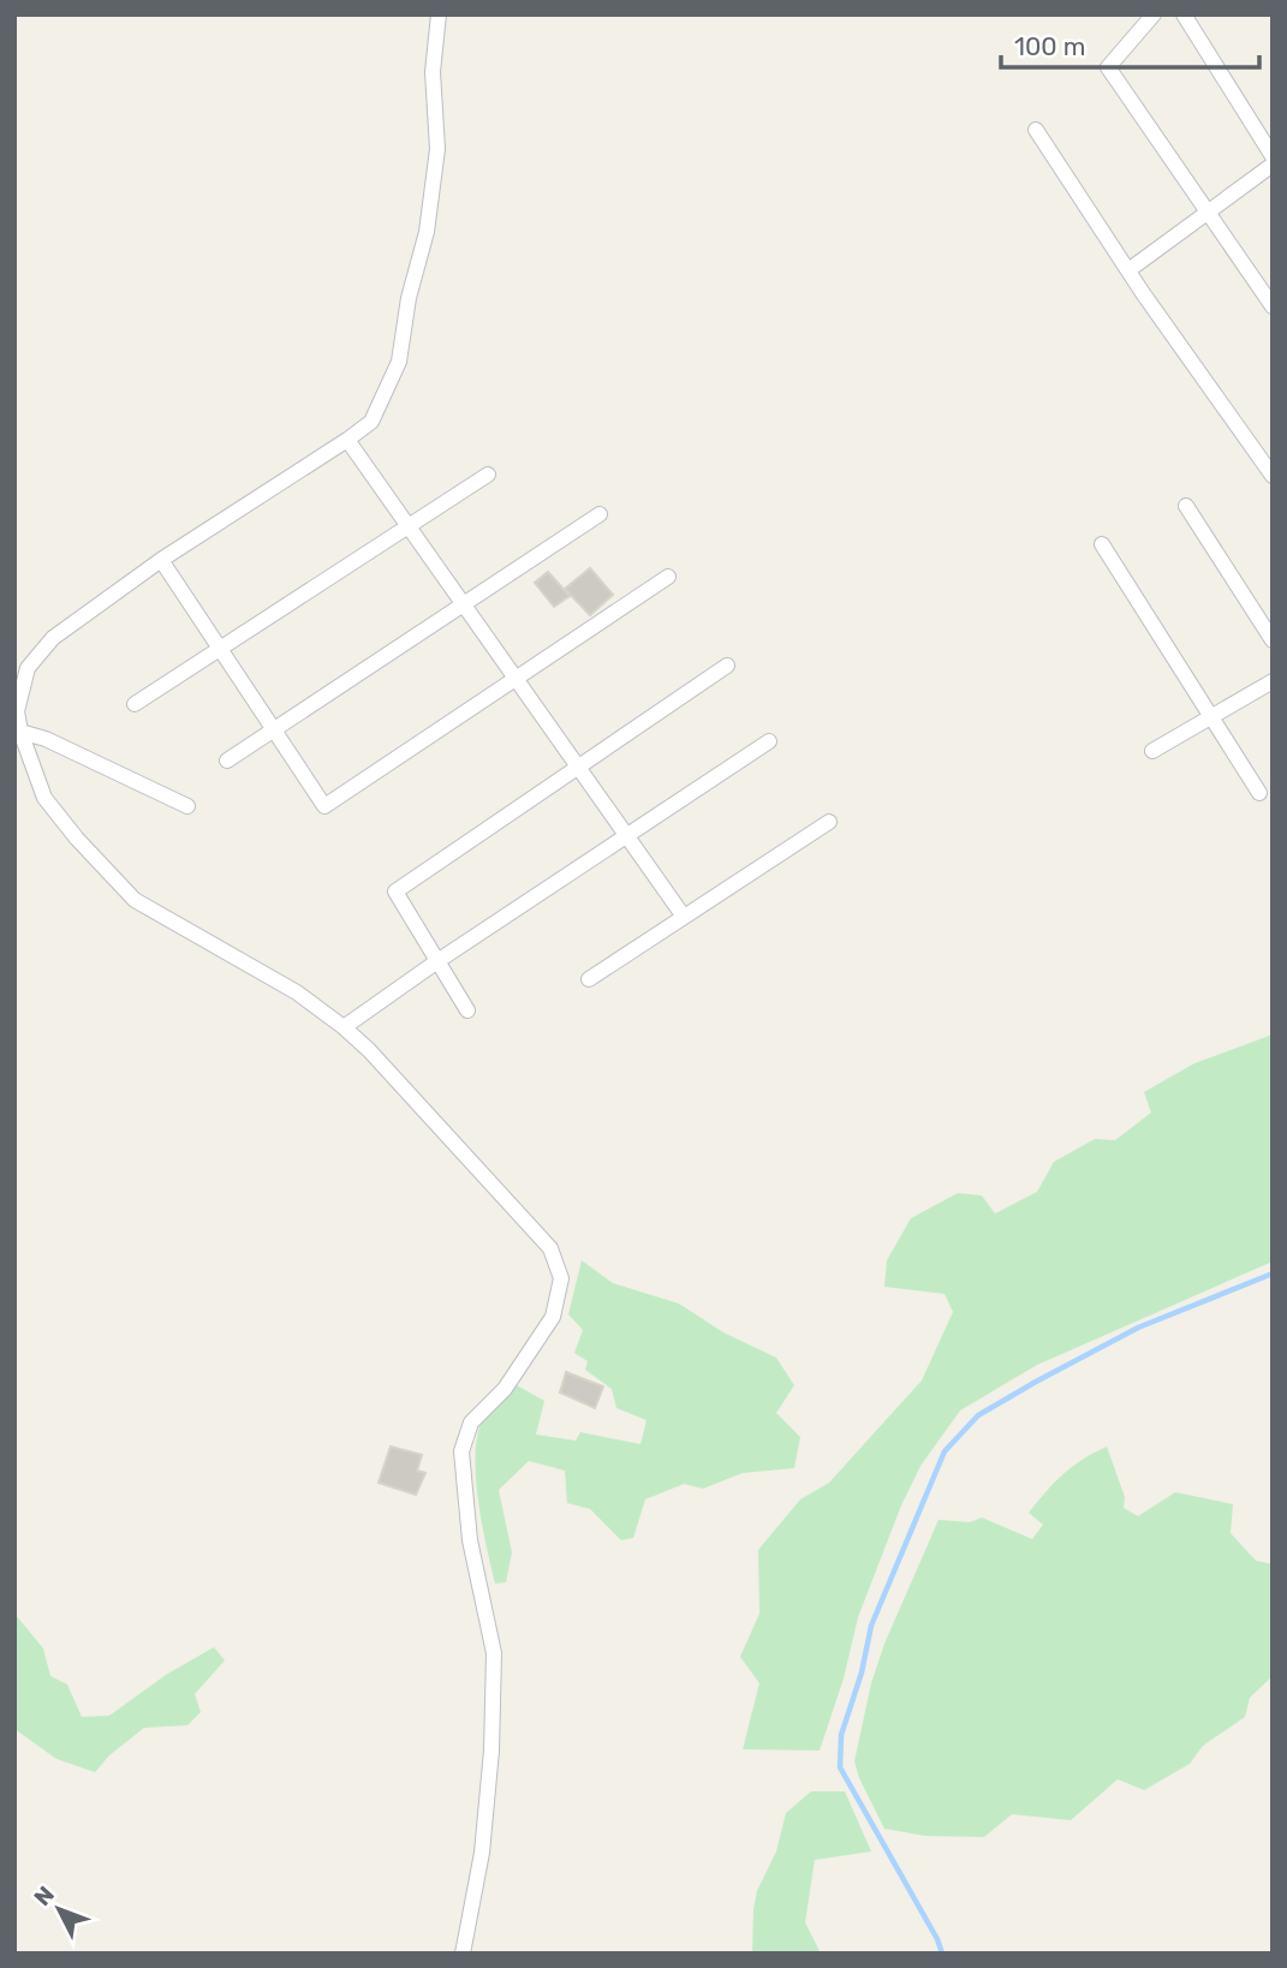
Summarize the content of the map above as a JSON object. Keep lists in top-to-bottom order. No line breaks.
{"scale_bar":"100 m","north":"top left"}
